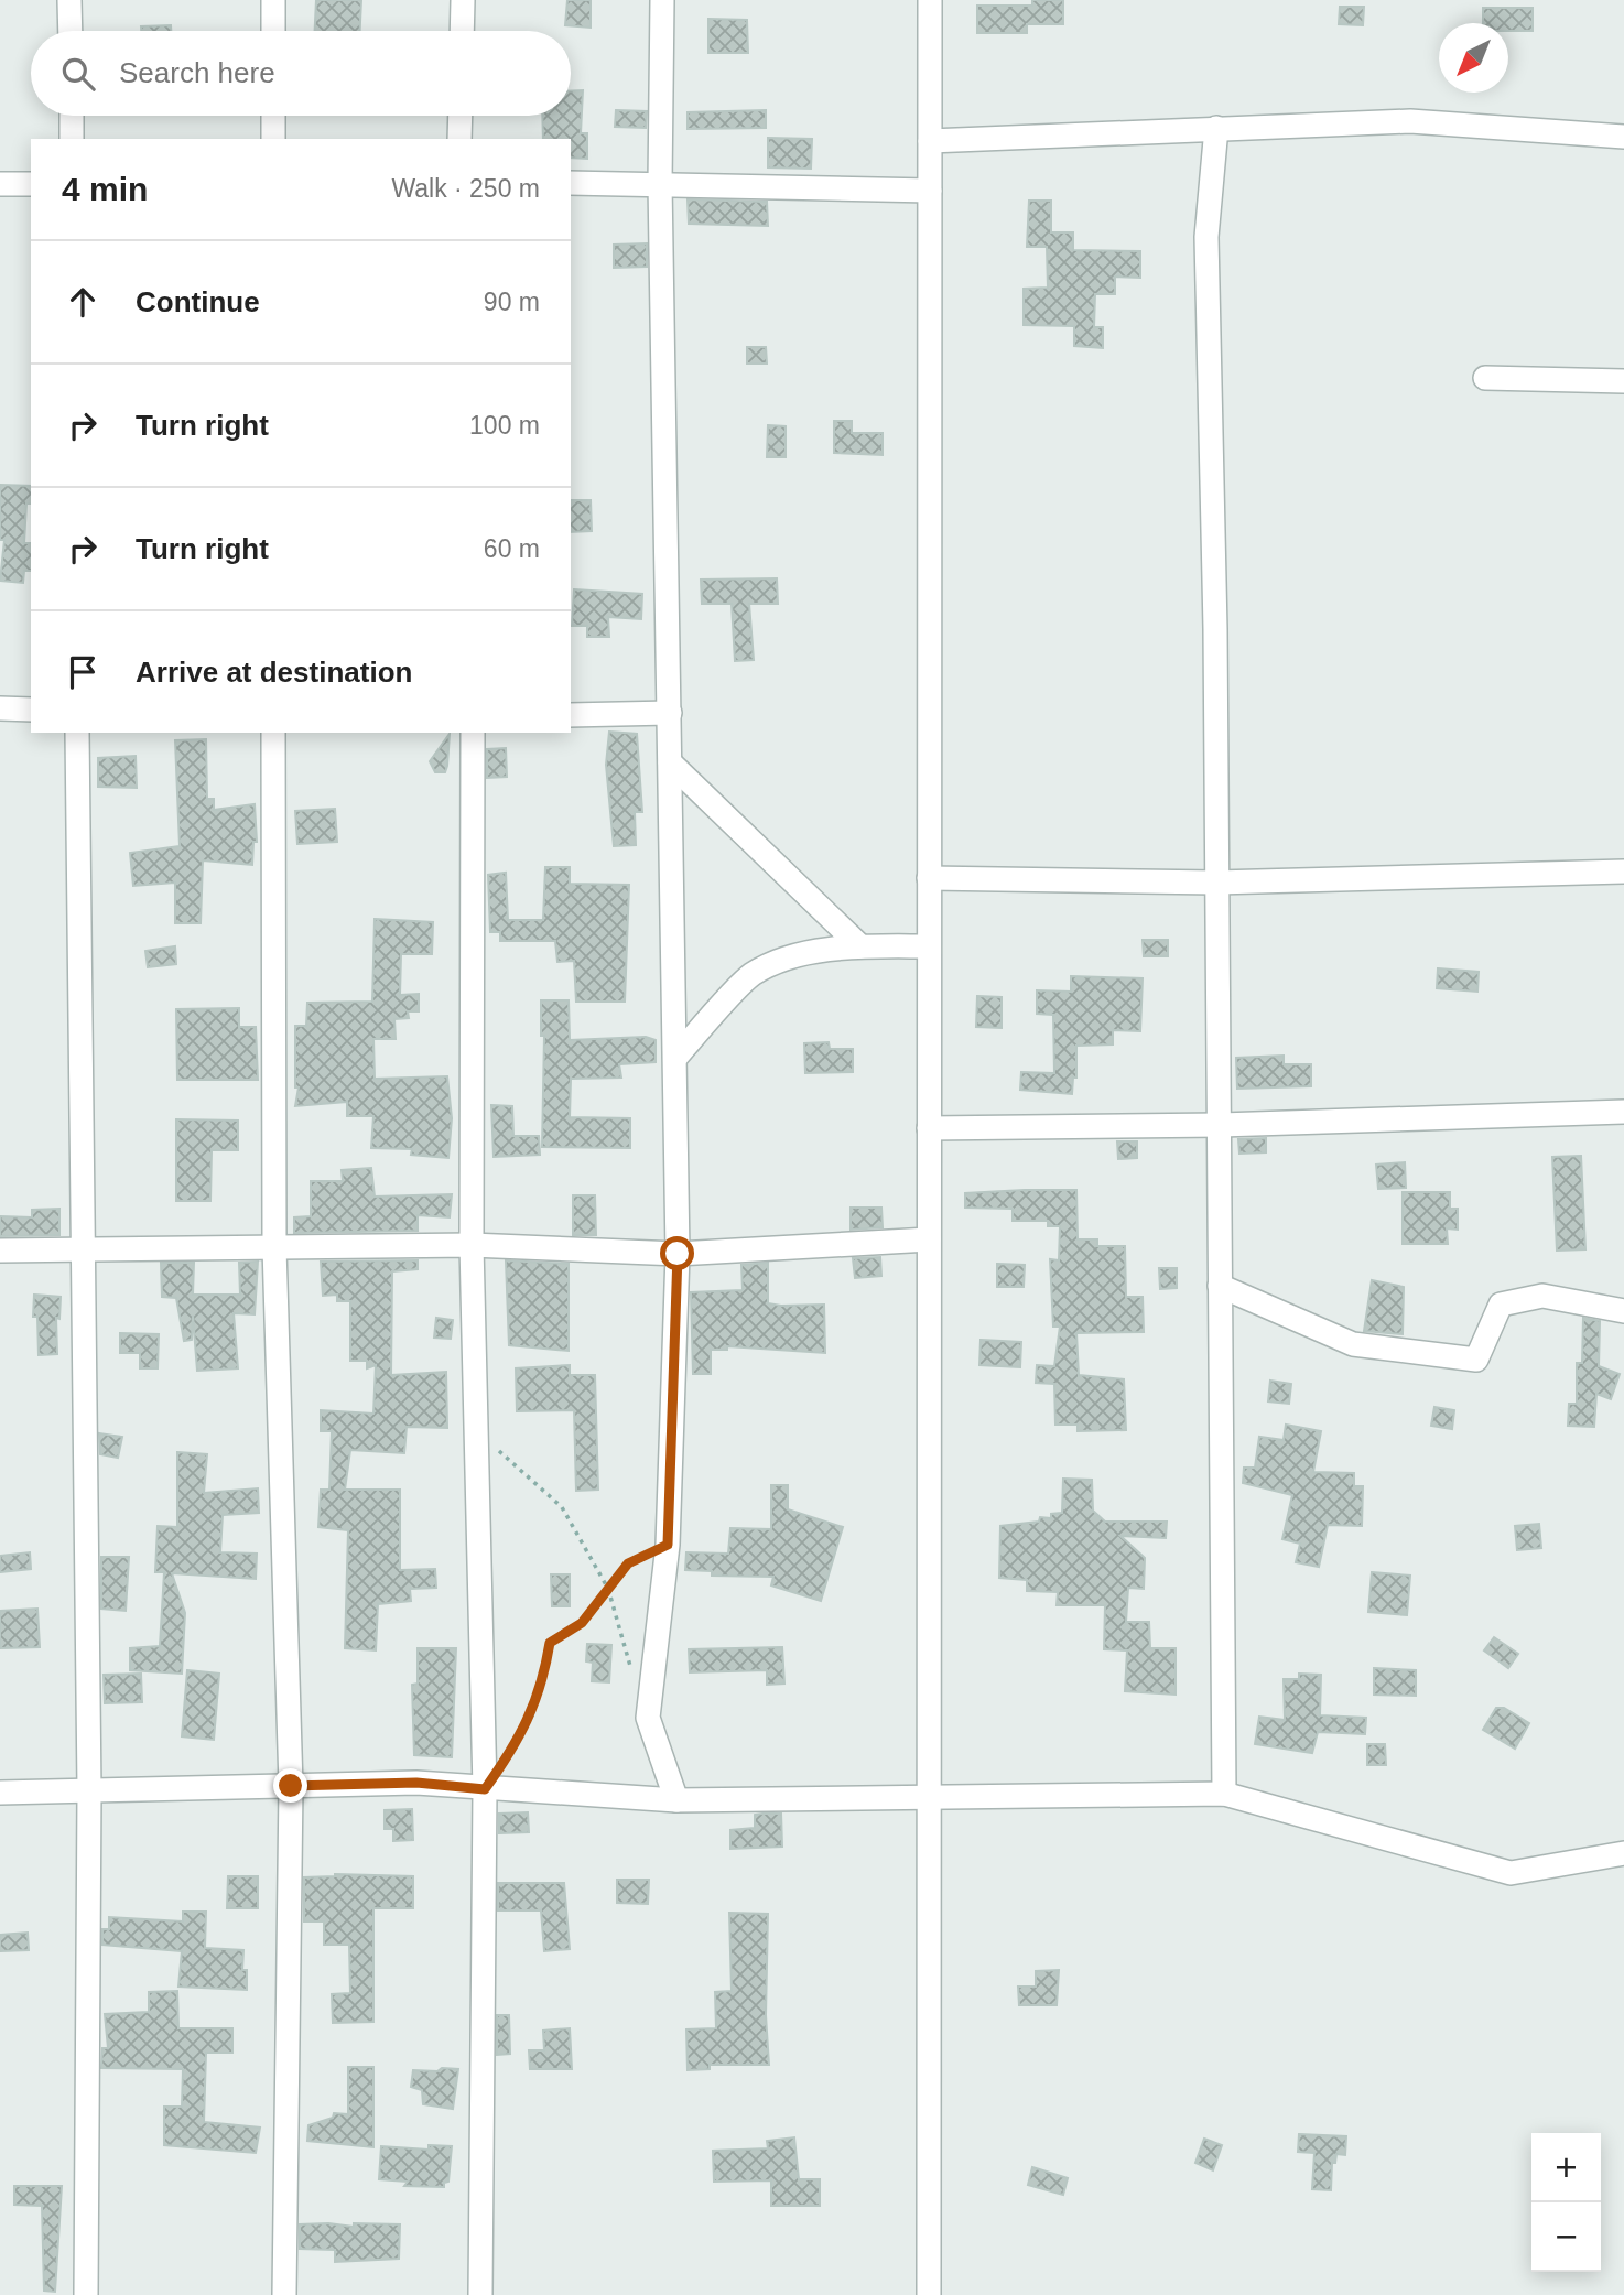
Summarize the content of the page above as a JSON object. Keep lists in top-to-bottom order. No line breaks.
{"north":"bottom left","page":{"search":"Search here","heading":["4 min","Walk · 250 m"],"list":[["Continue","90 m"],["Turn right","100 m"],["Turn right","60 m"],"Arrive at destination"],"map_buttons":["+","−"]}}
